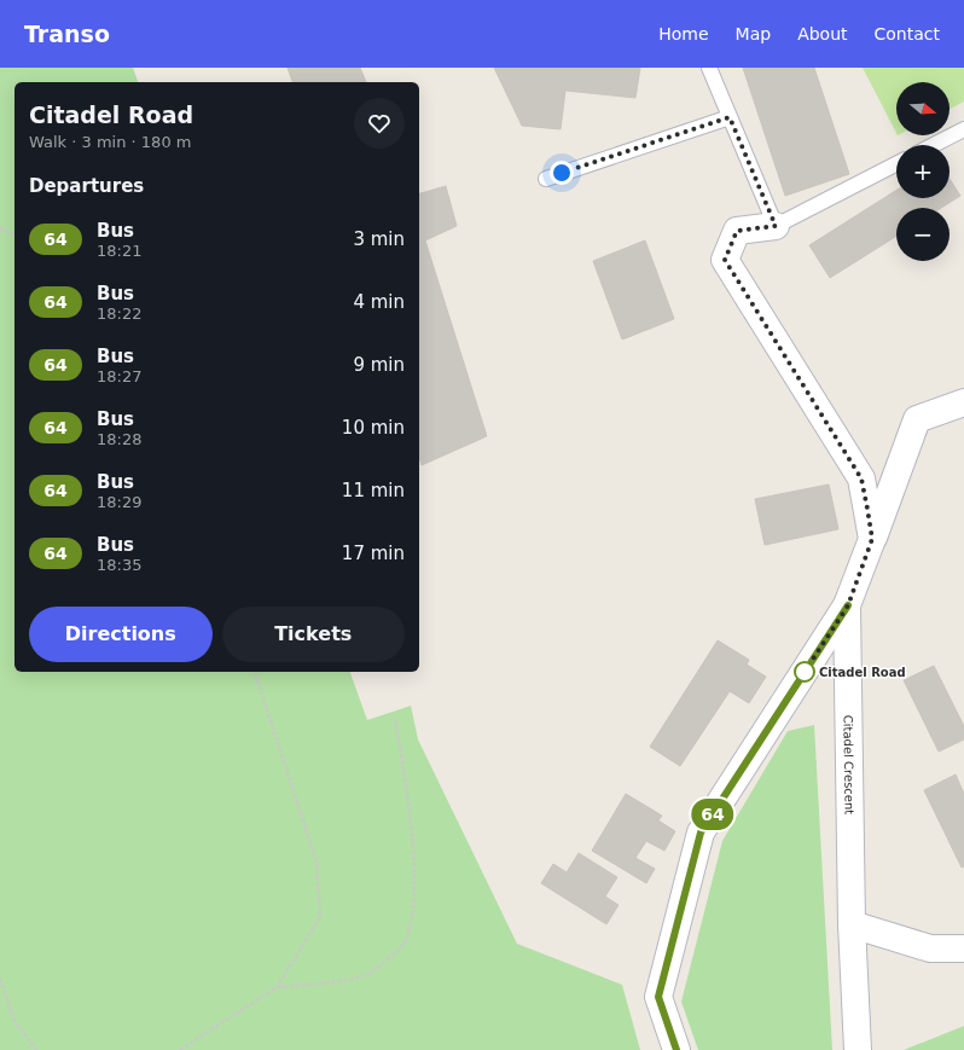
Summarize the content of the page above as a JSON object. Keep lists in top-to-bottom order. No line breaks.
{"streets":{"street":["Citadel Crescent"]},"places":["Citadel Road"],"lines":["bus line 64"],"north":"right","page":{"header":"Transo","nav":["Home","Map","About","Contact"],"on_map":"64","map_buttons":["+","−"],"heading":[["Citadel Road","Walk · 3 min · 180 m"],"Departures"],"list":[{"mark":"64","name":"Bus","note":"18:21","value":"3 min"},{"mark":"64","name":"Bus","note":"18:22","value":"4 min"},{"mark":"64","name":"Bus","note":"18:27","value":"9 min"},{"mark":"64","name":"Bus","note":"18:28","value":"10 min"},{"mark":"64","name":"Bus","note":"18:29","value":"11 min"},{"mark":"64","name":"Bus","note":"18:35","value":"17 min"}],"buttons":["Directions","Tickets"]}}
